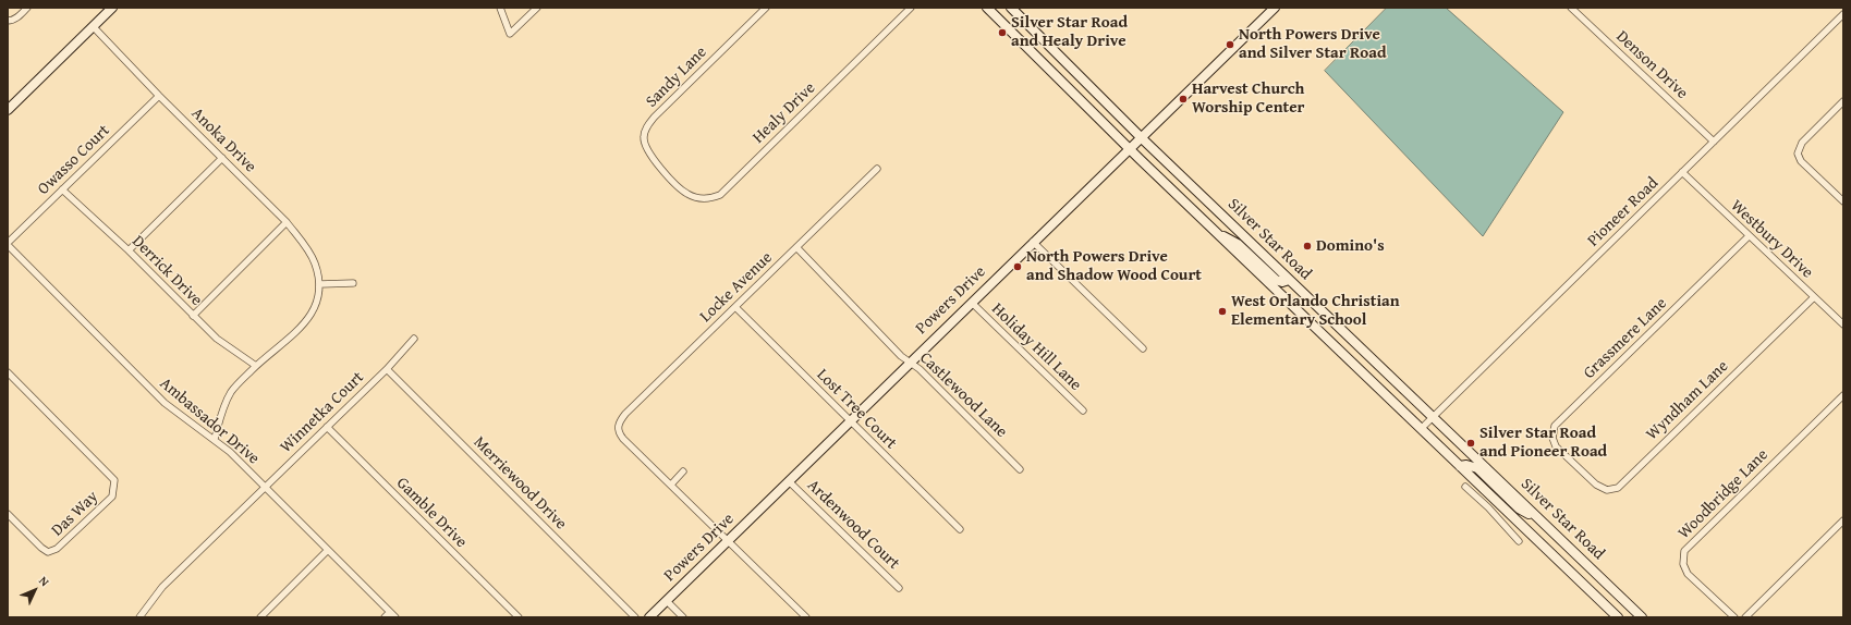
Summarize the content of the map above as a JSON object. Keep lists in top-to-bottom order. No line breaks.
{"streets":{"main road":["Silver Star Road","Powers Drive"],"street":["Denson Drive","Sandy Lane","Healy Drive","Anoka Drive","Owasso Court","Pioneer Road","Westbury Drive","Derrick Drive","Locke Avenue","Grassmere Lane","Holiday Hill Lane","Castlewood Lane","Wyndham Lane","Lost Tree Court","Winnetka Court","Ambassador Drive","Merriewood Drive","Woodbridge Lane","Gamble Drive","Das Way","Ardenwood Court"]},"crossings":[["Denson Drive","Pioneer Road"],["Sandy Lane","Healy Drive"],["Anoka Drive","Owasso Court"],["Owasso Court","Derrick Drive"],["Owasso Court","Ambassador Drive"],["Pioneer Road","Silver Star Road"],["Pioneer Road","Westbury Drive"],["Silver Star Road","Powers Drive"],["Westbury Drive","Grassmere Lane"],["Westbury Drive","Wyndham Lane"],["Locke Avenue","Castlewood Lane"],["Locke Avenue","Lost Tree Court"],["Powers Drive","Holiday Hill Lane"],["Powers Drive","Castlewood Lane"],["Powers Drive","Lost Tree Court"],["Powers Drive","Ardenwood Court"],["Grassmere Lane","Wyndham Lane"],["Winnetka Court","Ambassador Drive"],["Winnetka Court","Merriewood Drive"],["Winnetka Court","Gamble Drive"]],"places":["Silver Star Road and Healy Drive","North Powers Drive and Silver Star Road","Harvest Church Worship Center","Domino's","North Powers Drive and Shadow Wood Court","West Orlando Christian Elementary School","Silver Star Road and Pioneer Road"],"north":"top right"}
